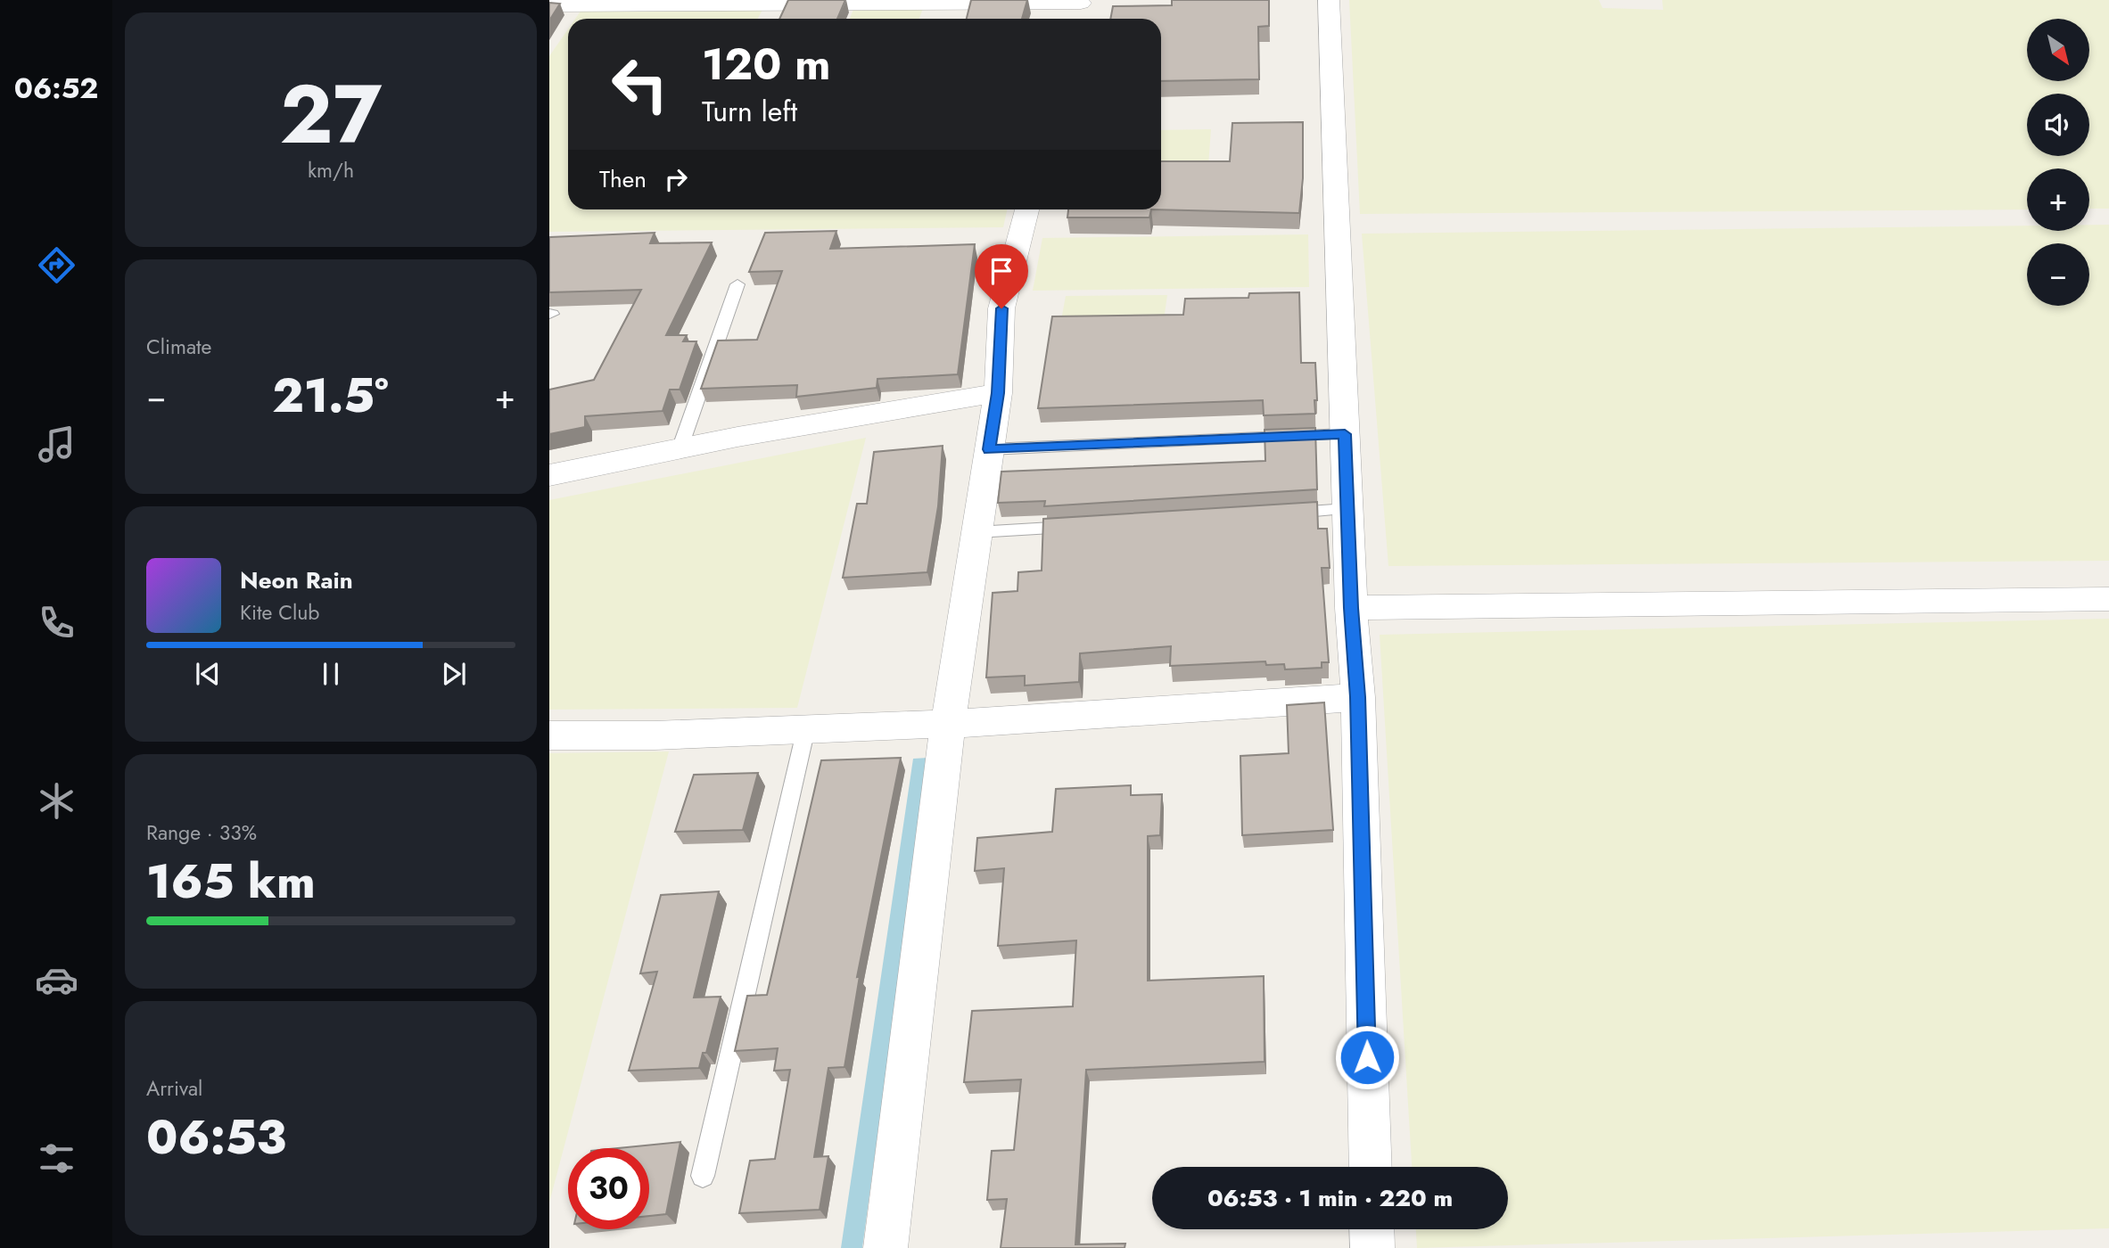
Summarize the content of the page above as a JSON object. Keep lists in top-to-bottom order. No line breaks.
{"north":"bottom right","page":{"tabs":"06:52","tile":[["27","km/h"],"Climate",["Range · 33%","165 km"],["Arrival","06:53"]],"map_buttons":["+","−"],"turn":["120 m","Turn left"],"then":"Then","heat":["−","21.5°","+"],"song":["Neon Rain","Kite Club"],"limit":"30","trip":"06:53 · 1 min · 220 m"}}
